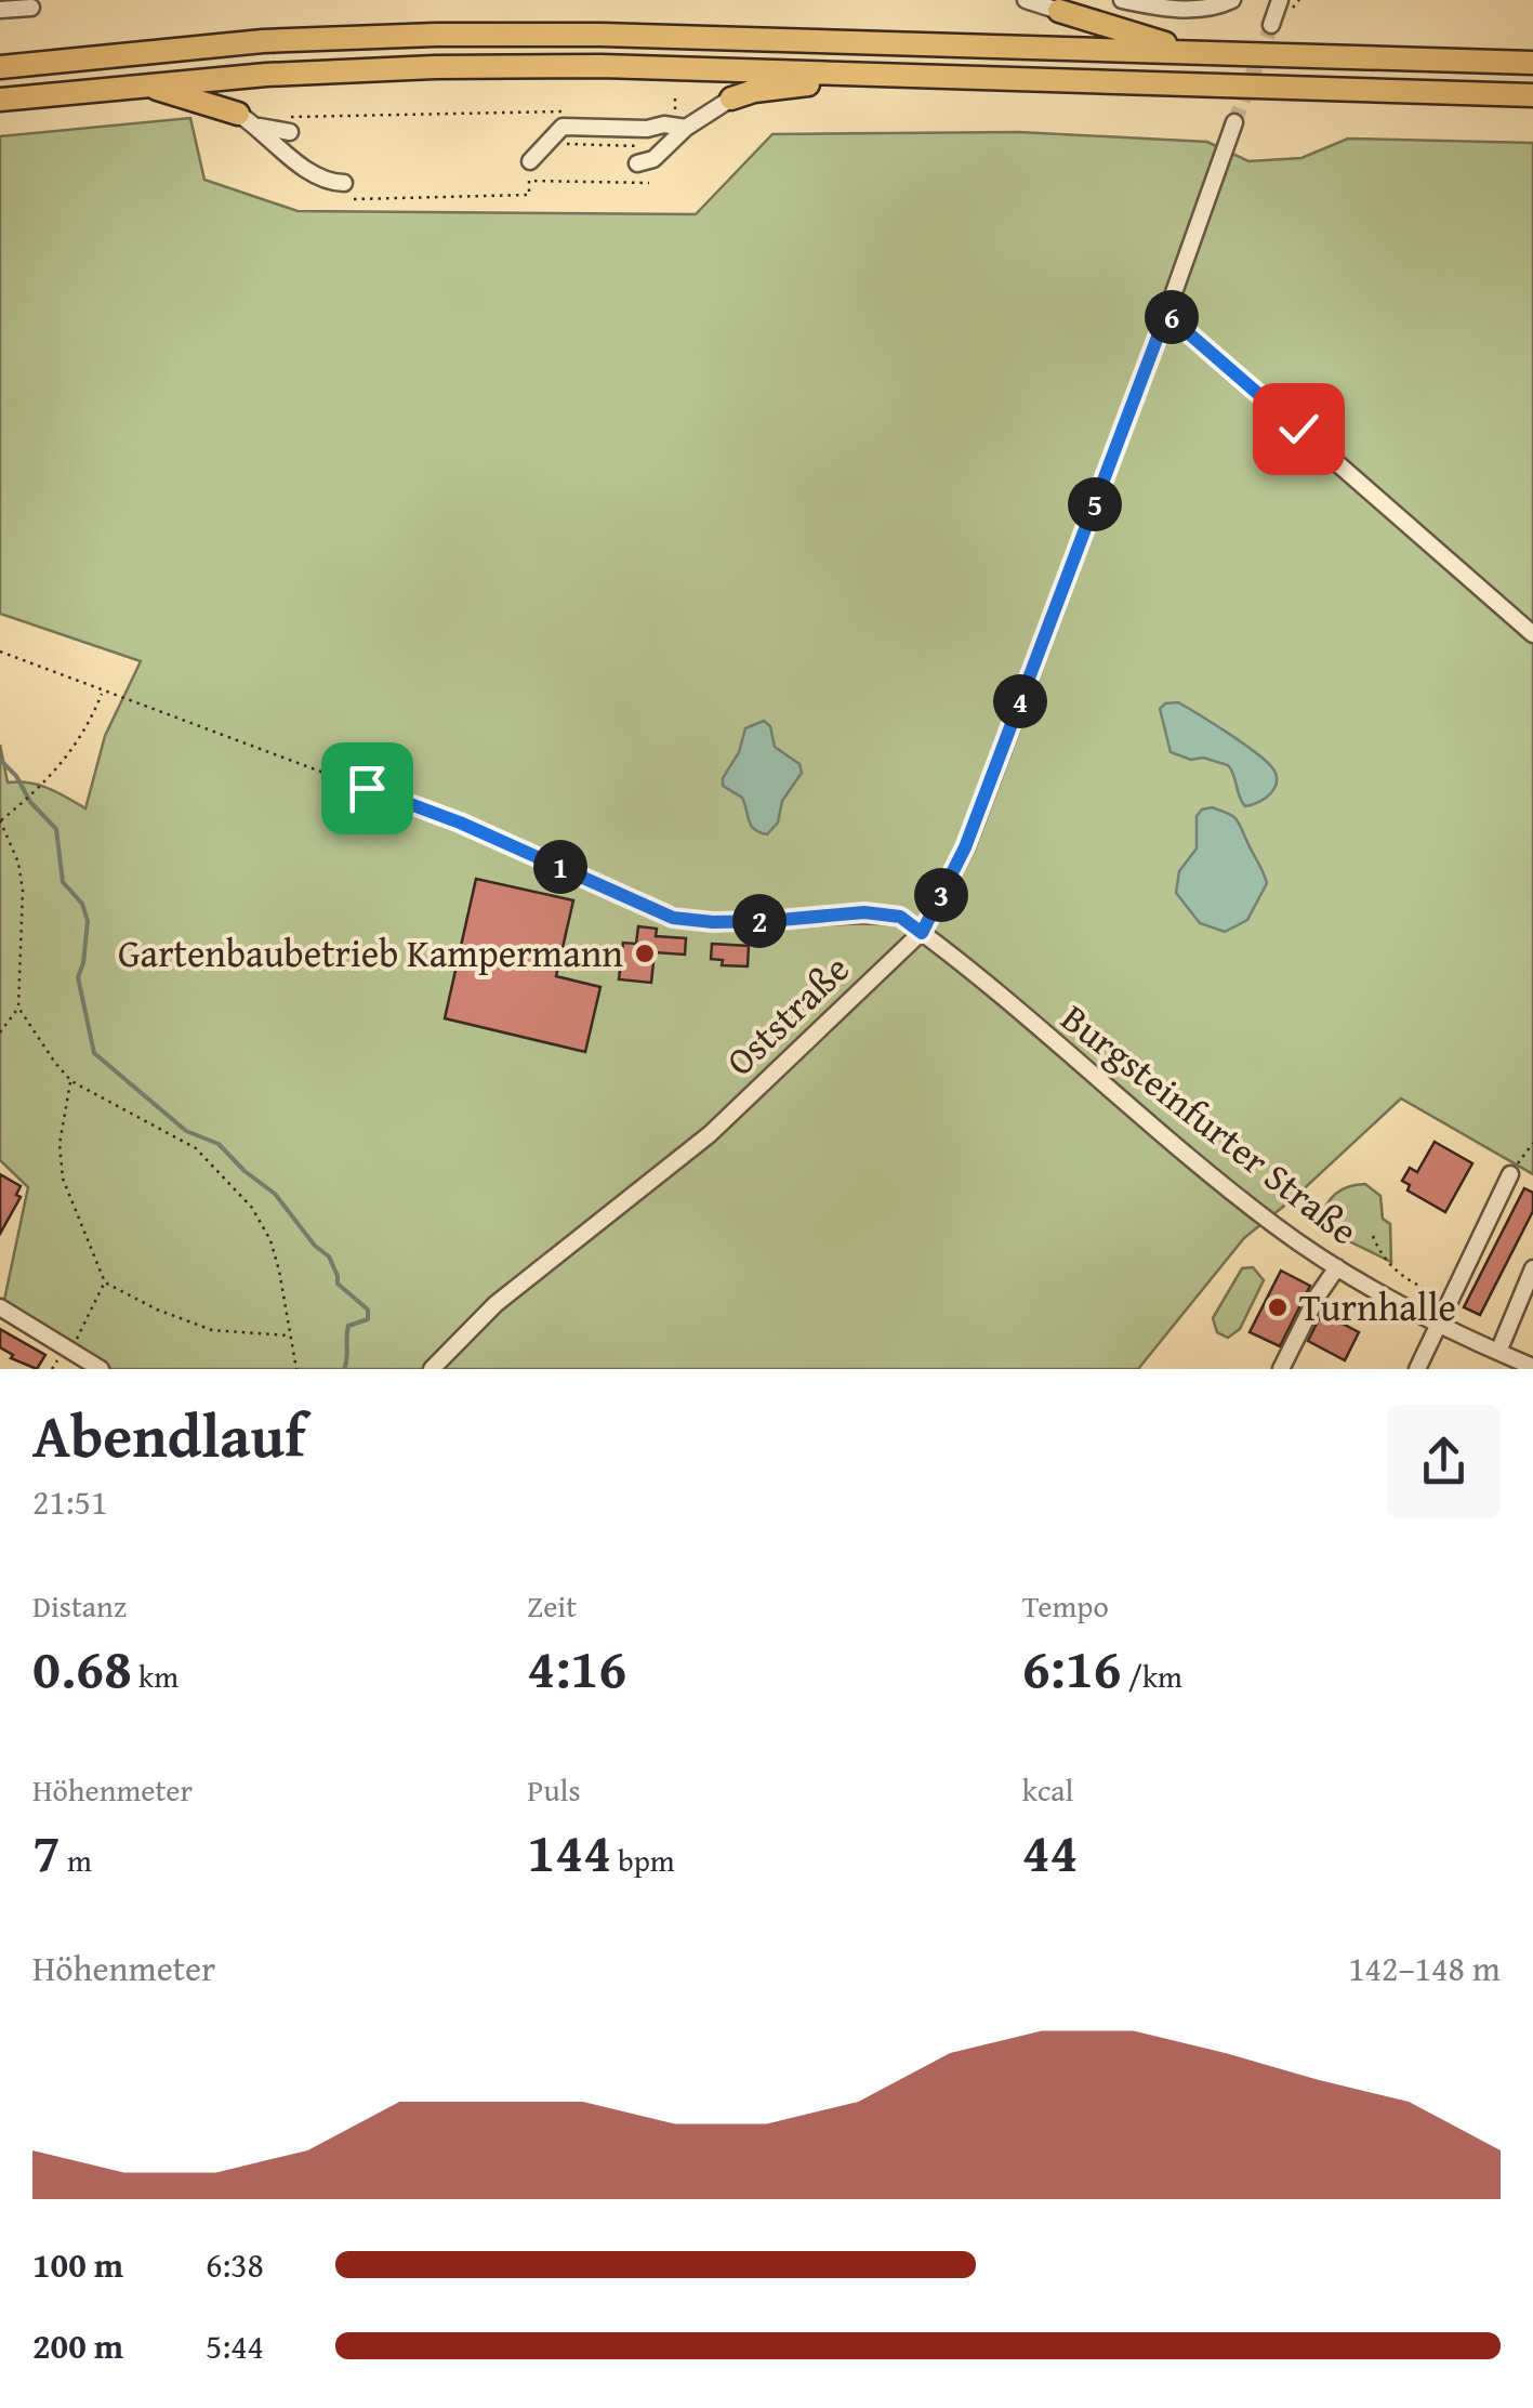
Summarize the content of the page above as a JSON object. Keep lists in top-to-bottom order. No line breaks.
{"streets":{"street":["Oststraße","Burgsteinfurter Straße"]},"crossings":[["Oststraße","Burgsteinfurter Straße"]],"places":["Gartenbaubetrieb Kampermann","Turnhalle"],"page":{"pins":["6","5","4","1","3","2"],"heading":["Abendlauf","21:51"],"stats":[["Distanz","0.68 km"],["Zeit","4:16"],["Tempo","6:16 /km"],["Höhenmeter","7 m"],["Puls","144 bpm"],["kcal","44"]],"chart":["Höhenmeter","142–148 m"],"list":[{"name":"100 m","note":"6:38"},{"name":"200 m","note":"5:44"}]}}
